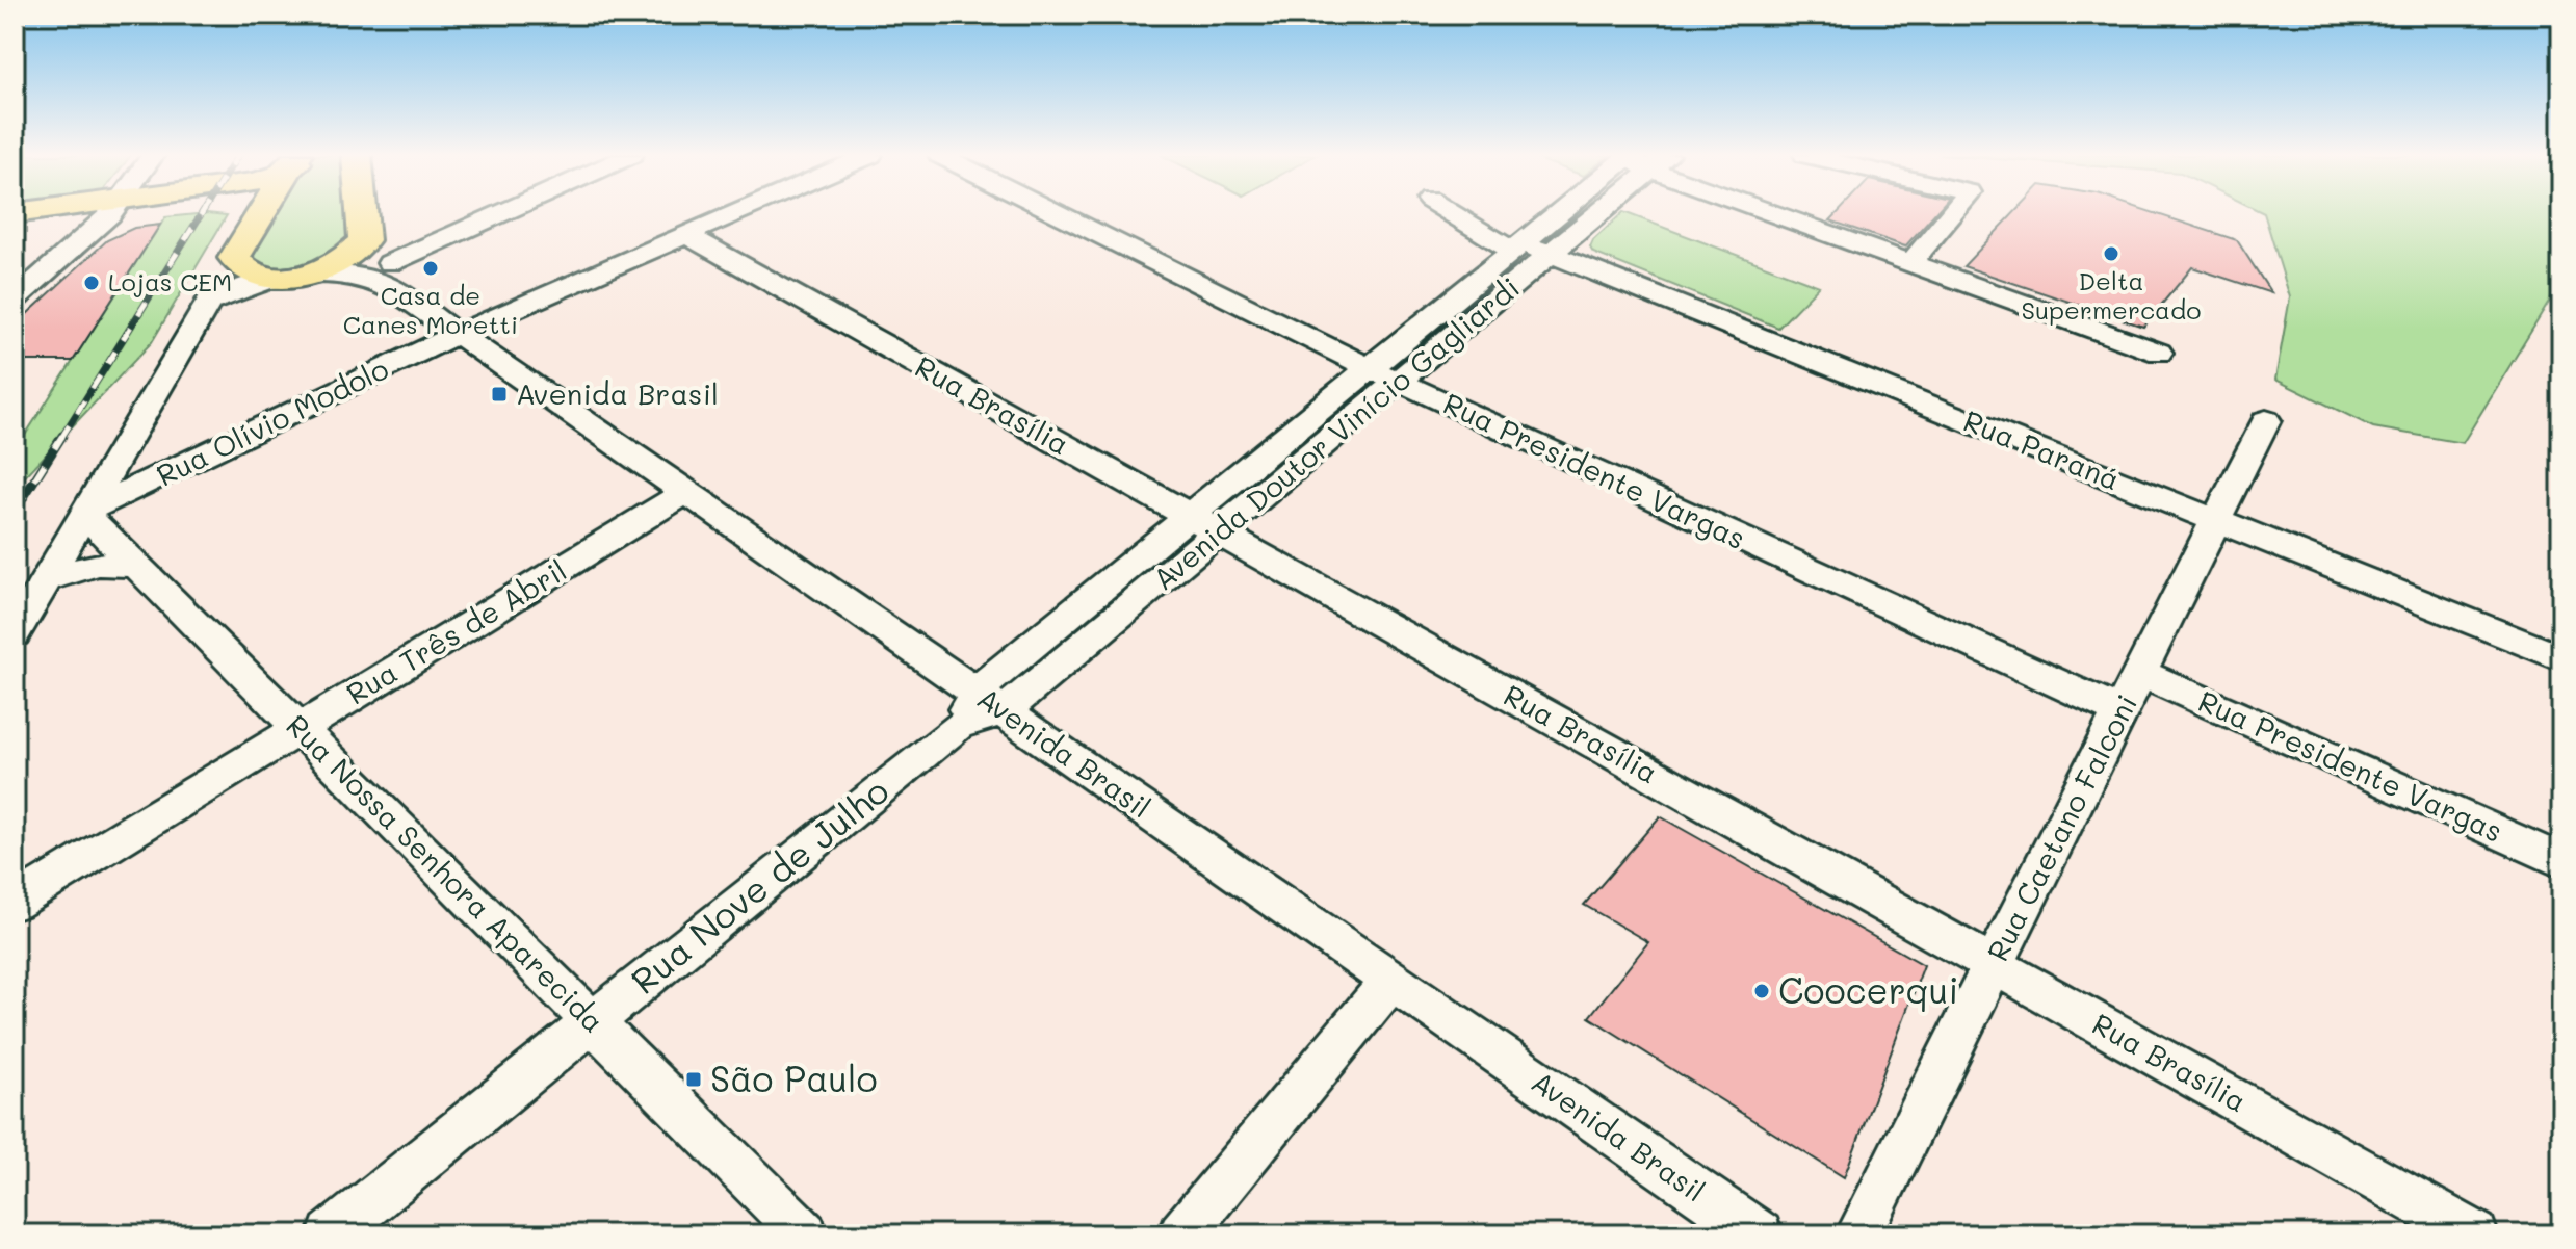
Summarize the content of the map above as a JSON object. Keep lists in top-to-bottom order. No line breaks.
{"streets":{"street":["Rua Brasília","Rua Olívio Modolo","Avenida Doutor Vinício Gagliardi","Rua Paraná","Rua Presidente Vargas","Rua Três de Abril","Avenida Brasil","Rua Caetano Falconi","Rua Nossa Senhora Aparecida","Rua Nove de Julho"]},"crossings":[["Rua Brasília","Rua Olívio Modolo"],["Rua Brasília","Avenida Doutor Vinício Gagliardi"],["Rua Brasília","Rua Caetano Falconi"],["Rua Olívio Modolo","Avenida Brasil"],["Rua Olívio Modolo","Rua Nossa Senhora Aparecida"],["Avenida Doutor Vinício Gagliardi","Rua Paraná"],["Avenida Doutor Vinício Gagliardi","Rua Presidente Vargas"],["Avenida Doutor Vinício Gagliardi","Avenida Brasil"],["Avenida Doutor Vinício Gagliardi","Rua Nove de Julho"],["Rua Paraná","Rua Caetano Falconi"],["Rua Presidente Vargas","Rua Caetano Falconi"],["Rua Três de Abril","Avenida Brasil"],["Rua Três de Abril","Rua Nossa Senhora Aparecida"],["Avenida Brasil","Rua Nove de Julho"],["Rua Nossa Senhora Aparecida","Rua Nove de Julho"]],"places":{"other":["Delta Supermercado","Casa de Canes Moretti","Lojas CEM","Coocerqui"],"transit":["Avenida Brasil","São Paulo"]}}
